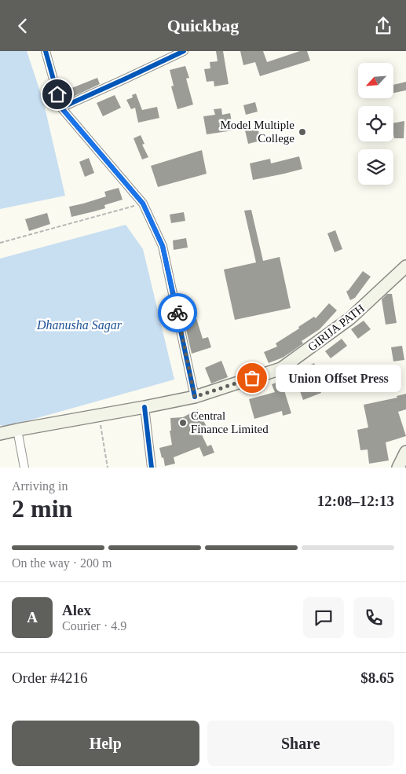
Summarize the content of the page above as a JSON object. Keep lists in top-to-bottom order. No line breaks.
{"streets":{"main road":["GIRIJA PATH"]},"water":["Dhanusha Sagar"],"places":["Model Multiple College","Union Offset Press","Central Finance Limited"],"north":"bottom left","page":{"header":"Quickbag","bubble":"Union Offset Press","heading":["2 min","Arriving in","12:08–12:13"],"panel":["Alex","Courier · 4.9","Order #4216","$8.65"],"bar":"On the way · 200 m","round":"A","buttons":["Help","Share"]}}
